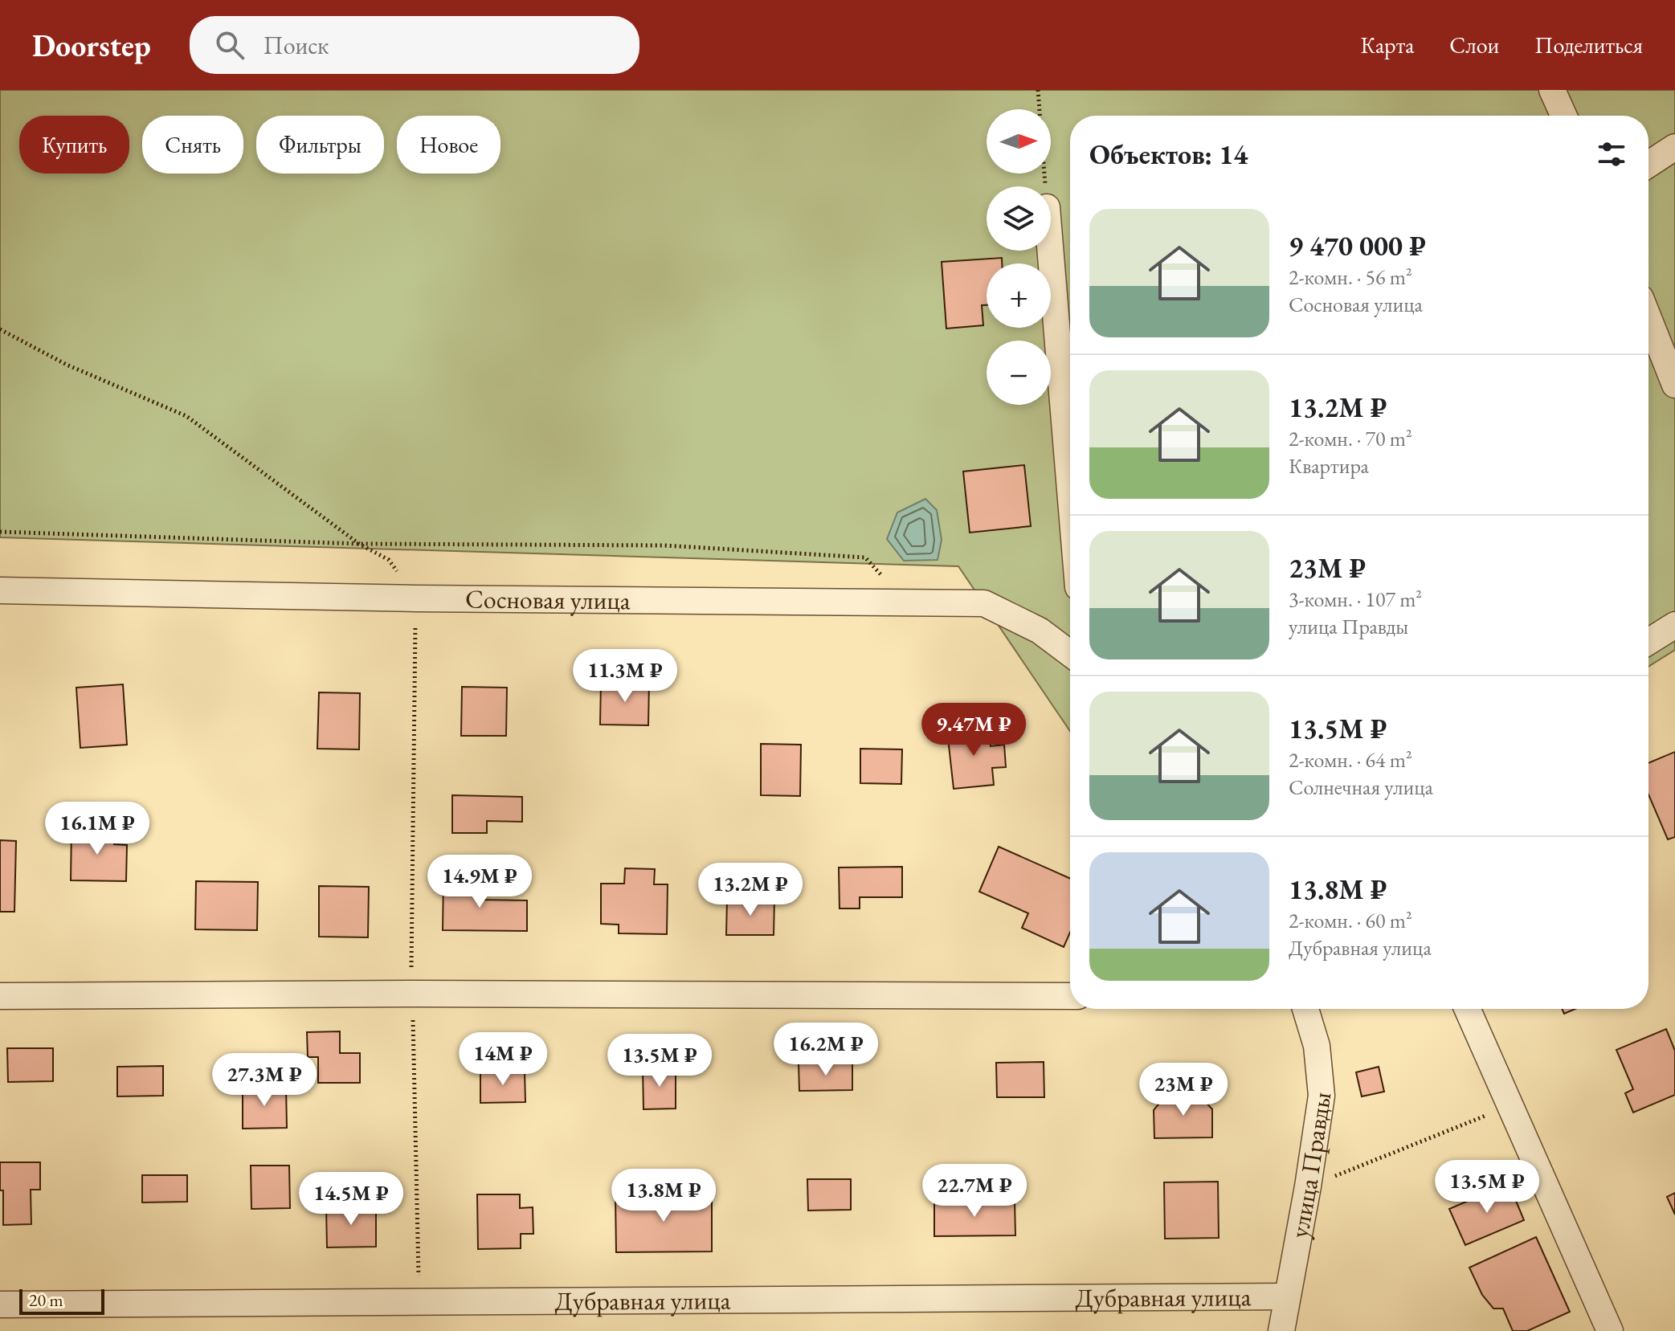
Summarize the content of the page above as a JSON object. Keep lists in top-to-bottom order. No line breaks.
{"streets":{"street":["Сосновая улица","улица Правды","Дубравная улица"]},"crossings":[["улица Правды","Дубравная улица"]],"scale_bar":"20 m","north":"right","page":{"header":"Doorstep","search":"Поиск","nav":["Карта","Слои","Поделиться"],"map_buttons":["+","−"],"chip":["Купить","Снять","Фильтры","Новое"],"heading":"Объектов: 14","list":[{"name":"9 470 000 ₽","note":"2-комн. · 56 m² · Сосновая улица"},{"name":"13.2M ₽","note":"2-комн. · 70 m² · Квартира"},{"name":"23M ₽","note":"3-комн. · 107 m² · улица Правды"},{"name":"13.5M ₽","note":"2-комн. · 64 m² · Солнечная улица"},{"name":"13.8M ₽","note":"2-комн. · 60 m² · Дубравная улица"}],"price":["11.3M ₽","9.47M ₽","16.1M ₽","14.9M ₽","13.2M ₽","16.2M ₽","14M ₽","13.5M ₽","27.3M ₽","23M ₽","13.5M ₽","22.7M ₽","13.8M ₽","14.5M ₽"],"scale":"20 m"}}
